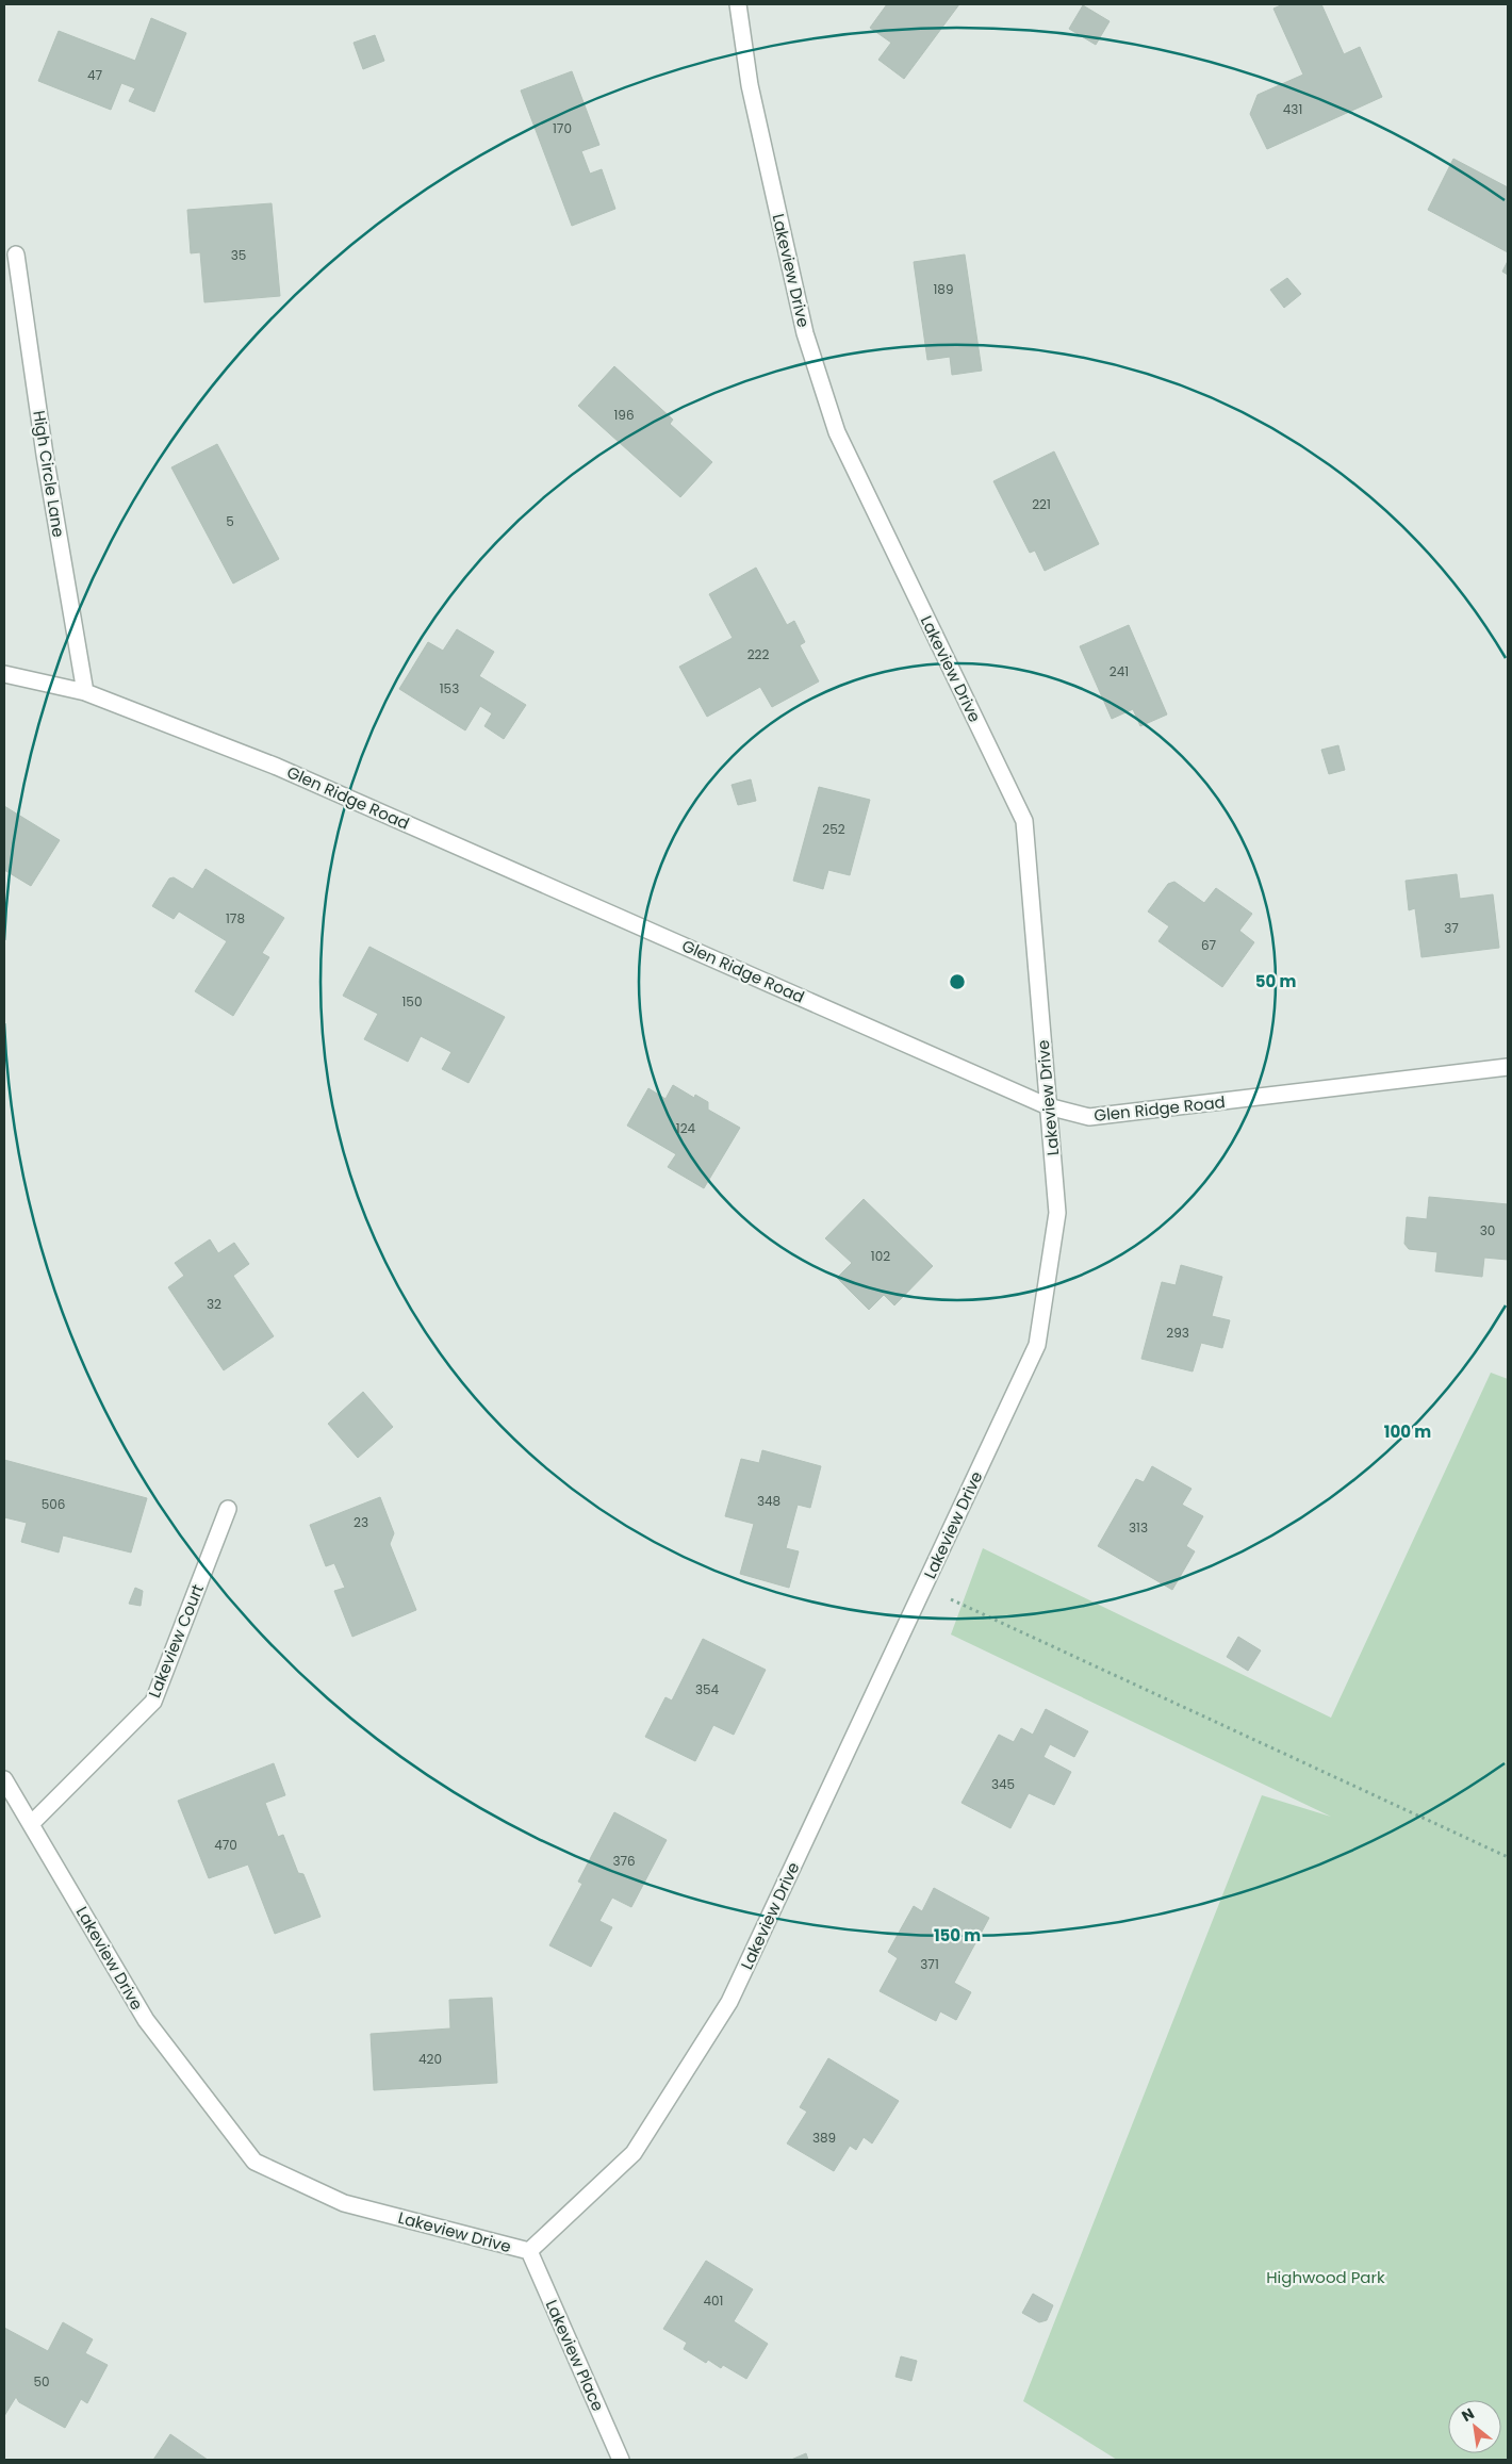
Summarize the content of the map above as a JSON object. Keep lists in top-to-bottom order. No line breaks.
{"streets":{"street":["Lakeview Drive","High Circle Lane","Glen Ridge Road","Lakeview Court","Lakeview Place"]},"crossings":[["Lakeview Drive","Glen Ridge Road"],["Lakeview Drive","Lakeview Court"],["Lakeview Drive","Lakeview Place"],["High Circle Lane","Glen Ridge Road"]],"parks":["Highwood Park"],"house_numbers":["47","431","170","35","189","196","221","5","222","241","153","252","178","37","67","150","124","30","102","32","293","348","506","23","313","354","345","470","376","371","420","389","401","50"],"north":"top left","rings":["50 m","100 m","150 m"]}
